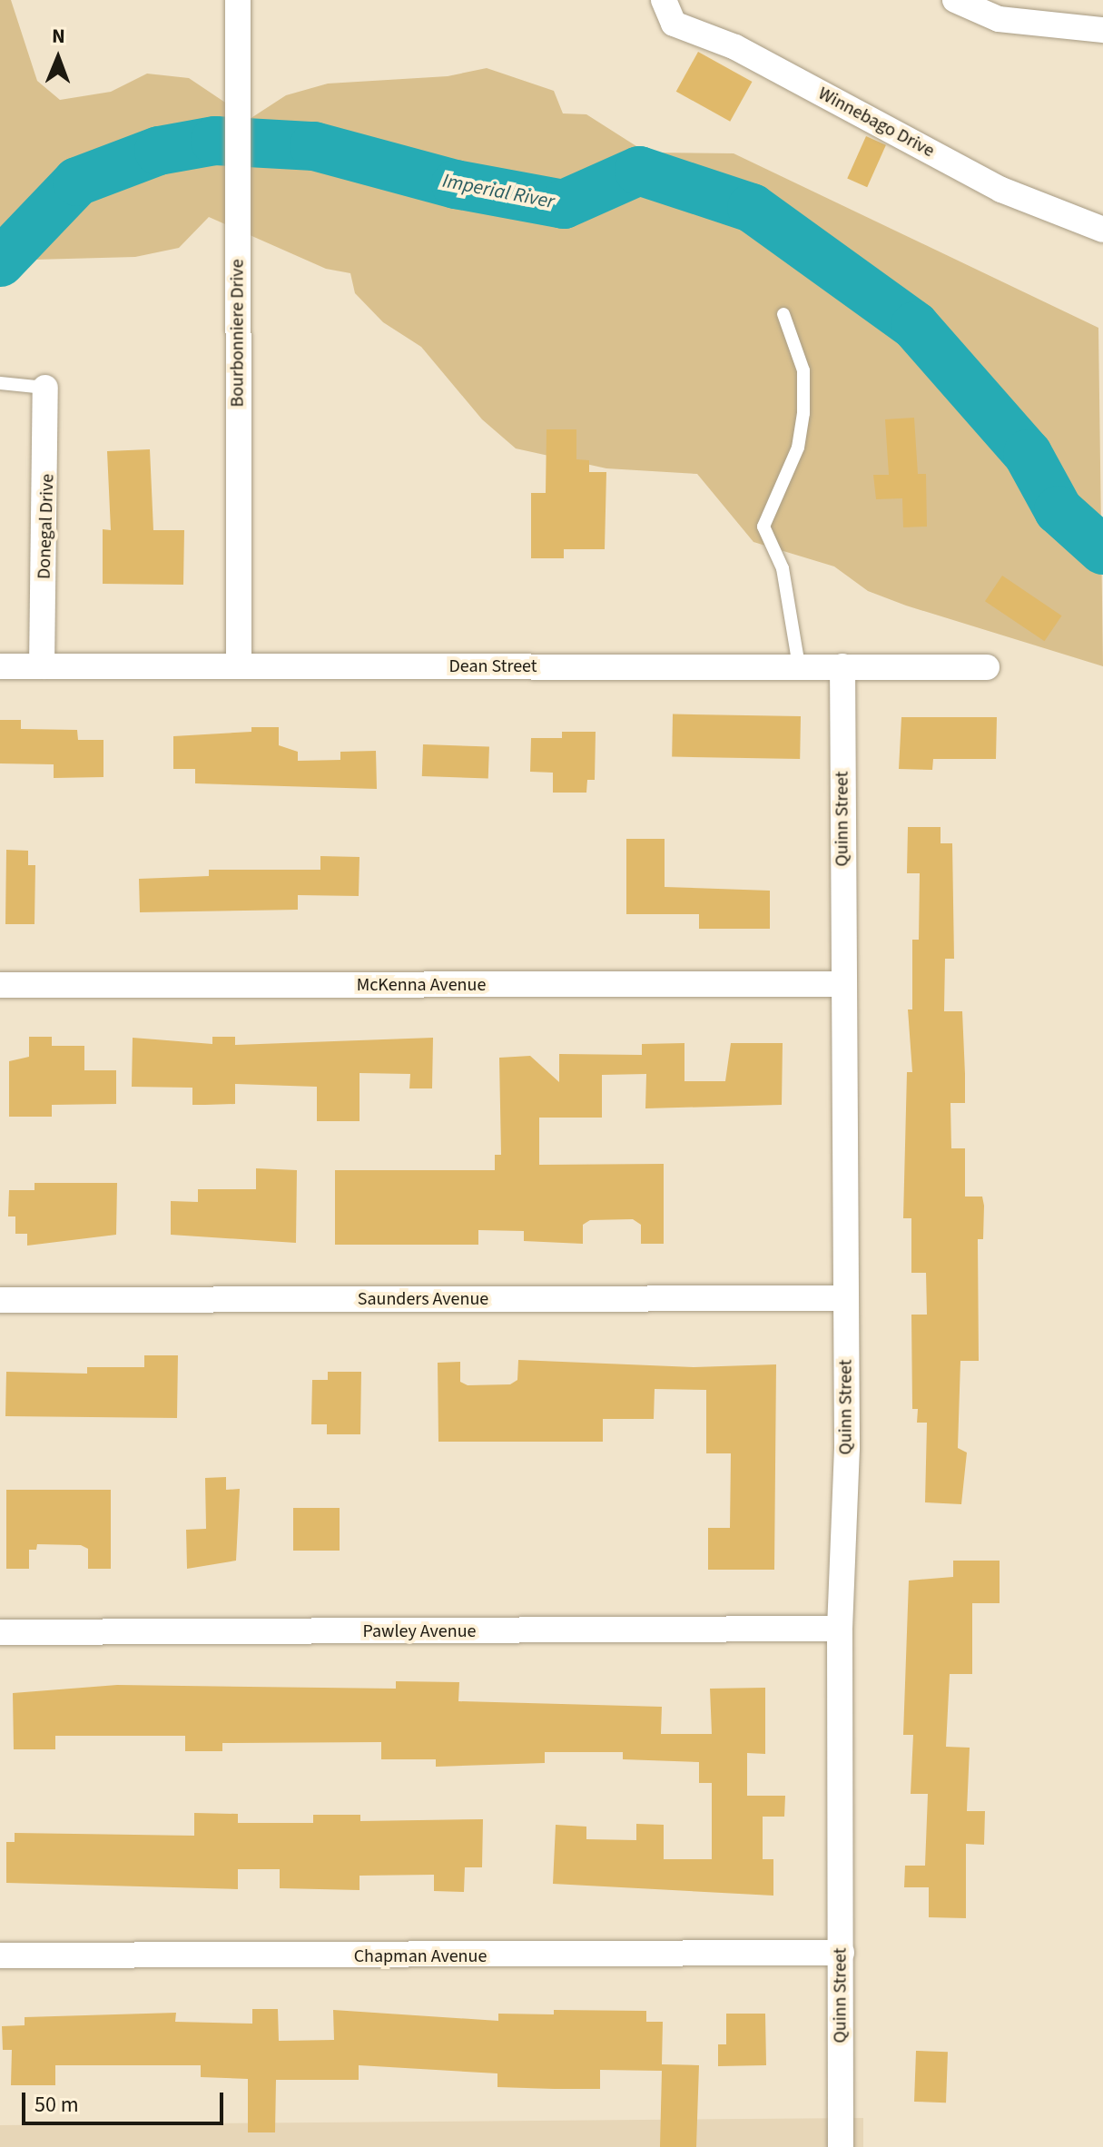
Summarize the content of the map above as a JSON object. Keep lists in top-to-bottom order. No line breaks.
{"streets":{"street":["Winnebago Drive","Bourbonniere Drive","Donegal Drive","Dean Street","Quinn Street","McKenna Avenue","Saunders Avenue","Pawley Avenue","Chapman Avenue"]},"crossings":[["Bourbonniere Drive","Dean Street"],["Donegal Drive","Dean Street"],["Dean Street","Quinn Street"],["Quinn Street","McKenna Avenue"],["Quinn Street","Saunders Avenue"],["Quinn Street","Pawley Avenue"],["Quinn Street","Chapman Avenue"]],"water":["Imperial River"],"scale_bar":"50 m","north":"top"}
